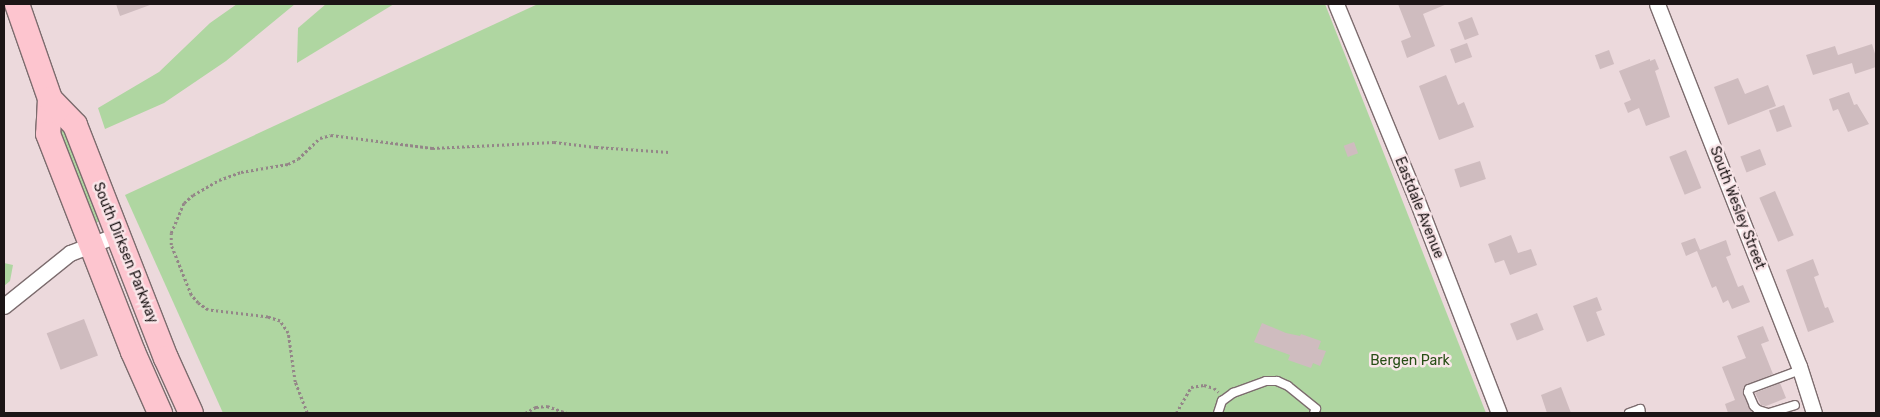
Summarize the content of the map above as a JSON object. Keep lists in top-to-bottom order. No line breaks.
{"streets":{"main road":["South Dirksen Parkway"],"street":["Eastdale Avenue","South Wesley Street"]},"parks":["Bergen Park"]}
